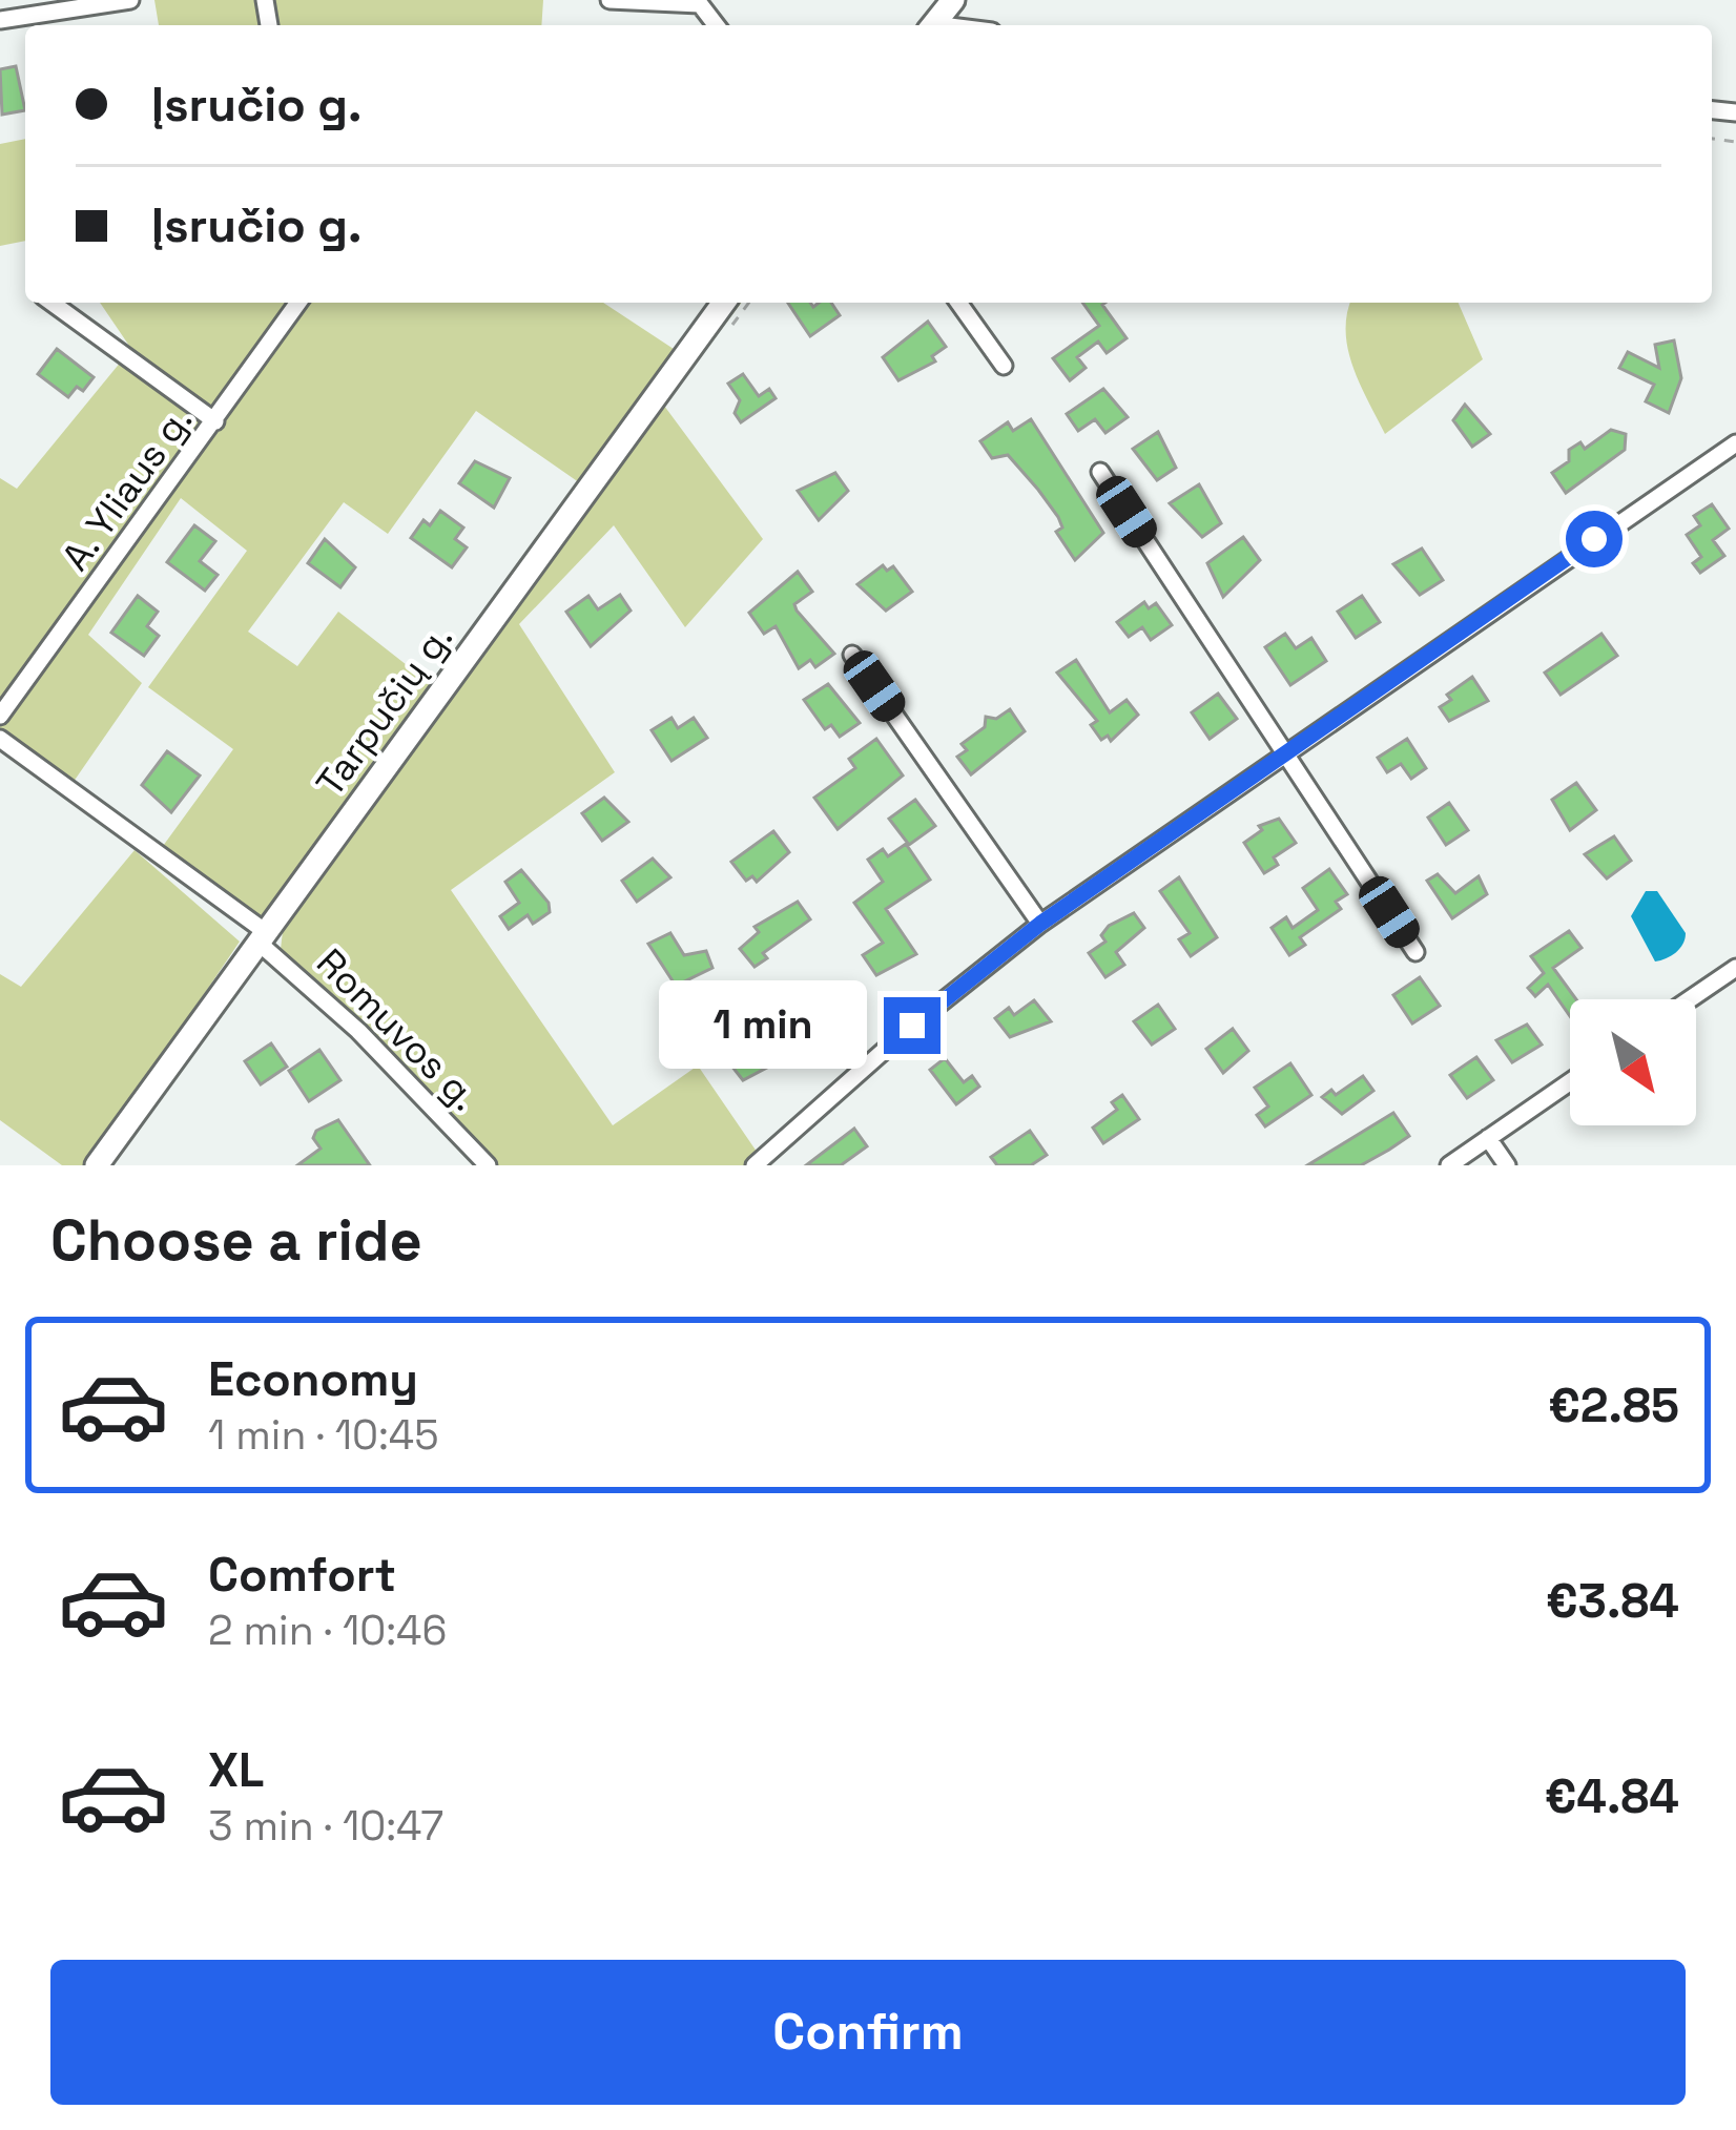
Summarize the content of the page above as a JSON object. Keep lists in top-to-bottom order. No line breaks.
{"streets":{"main road":["Tarpučių g."],"street":["A. Yliaus g.","Romuvos g."]},"crossings":[["Tarpučių g.","Romuvos g."]],"north":"bottom right","page":{"banner":["Įsručio g.","Įsručio g."],"bubble":"1 min","heading":"Choose a ride","list":[{"name":"Economy","note":"1 min · 10:45","value":"€2.85"},{"name":"Comfort","note":"2 min · 10:46","value":"€3.84"},{"name":"XL","note":"3 min · 10:47","value":"€4.84"}],"buttons":"Confirm"}}
